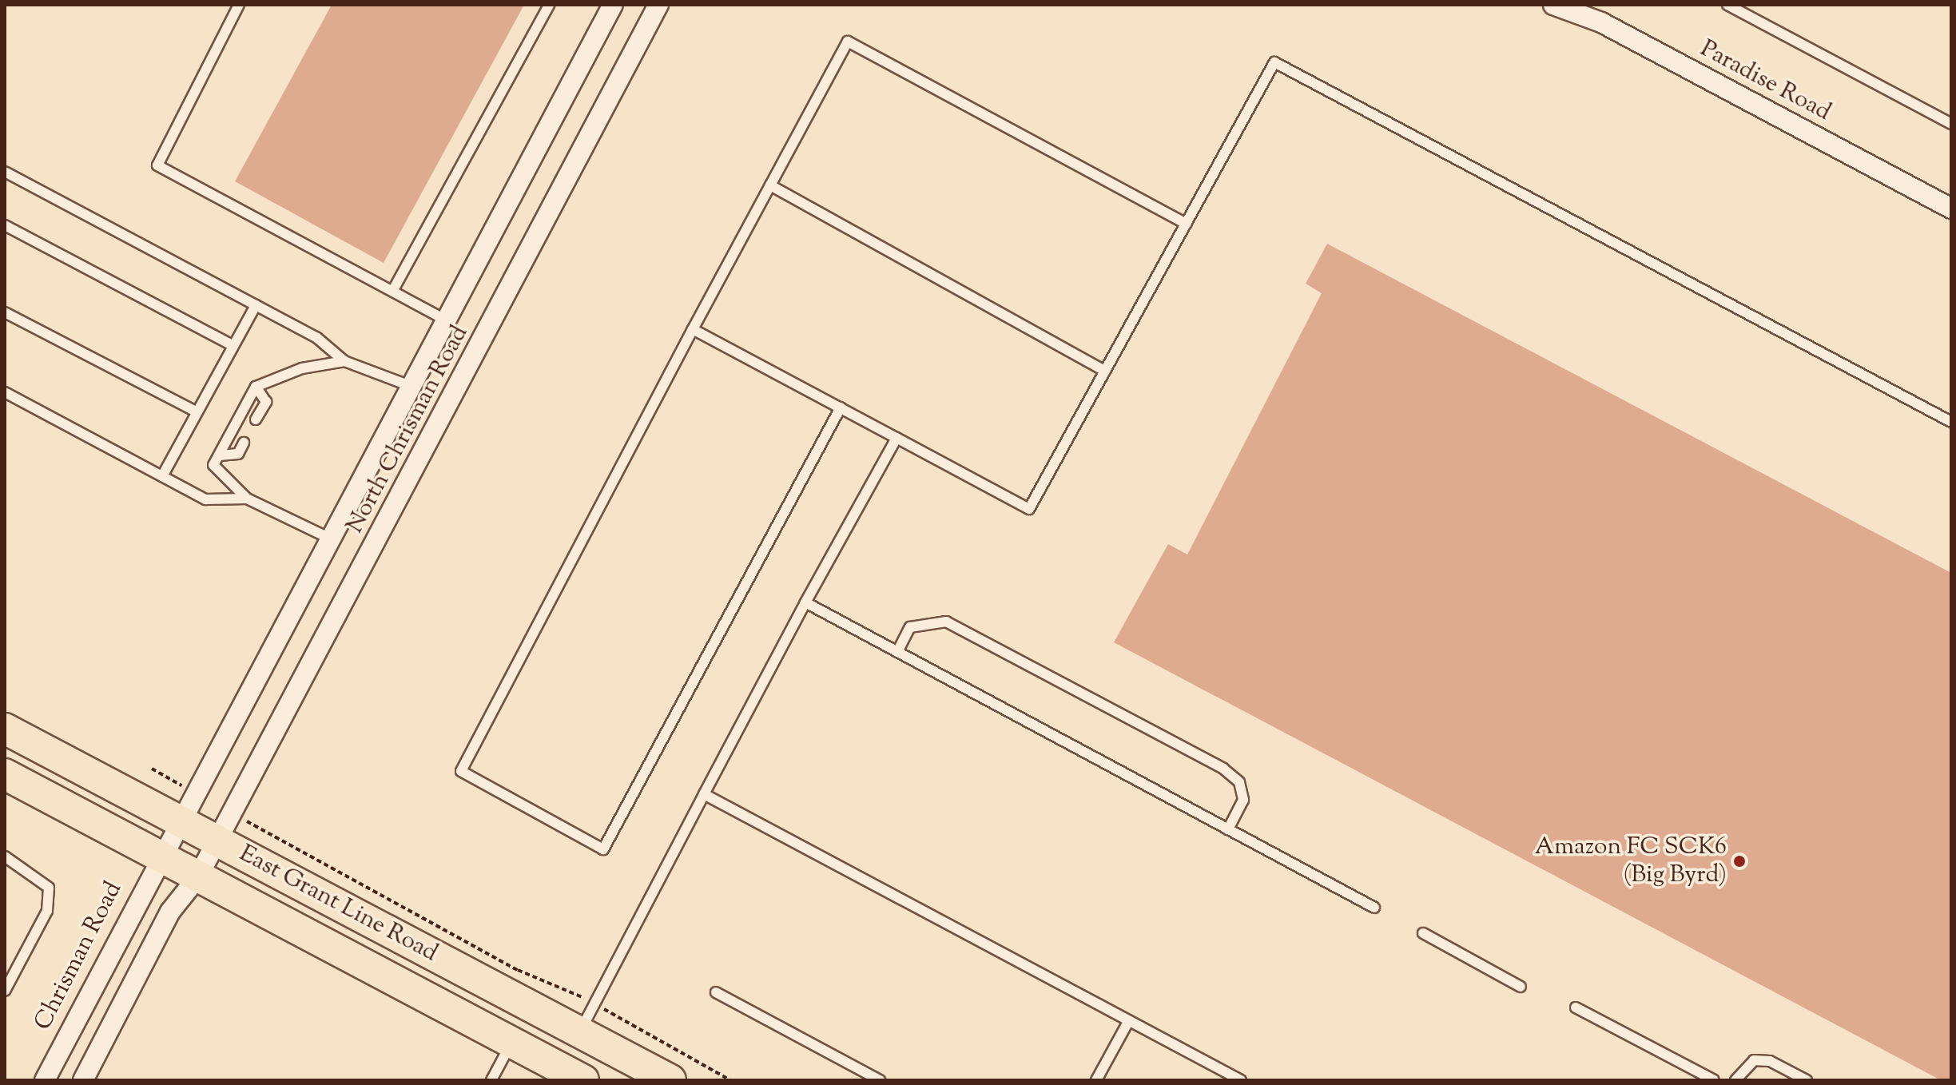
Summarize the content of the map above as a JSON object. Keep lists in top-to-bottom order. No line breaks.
{"streets":{"main road":["East Grant Line Road"],"street":["Paradise Road","North Chrisman Road","Chrisman Road"]},"crossings":[["North Chrisman Road","East Grant Line Road"],["North Chrisman Road","Chrisman Road"],["East Grant Line Road","Chrisman Road"]],"places":["Amazon FC SCK6 (Big Byrd)"]}
